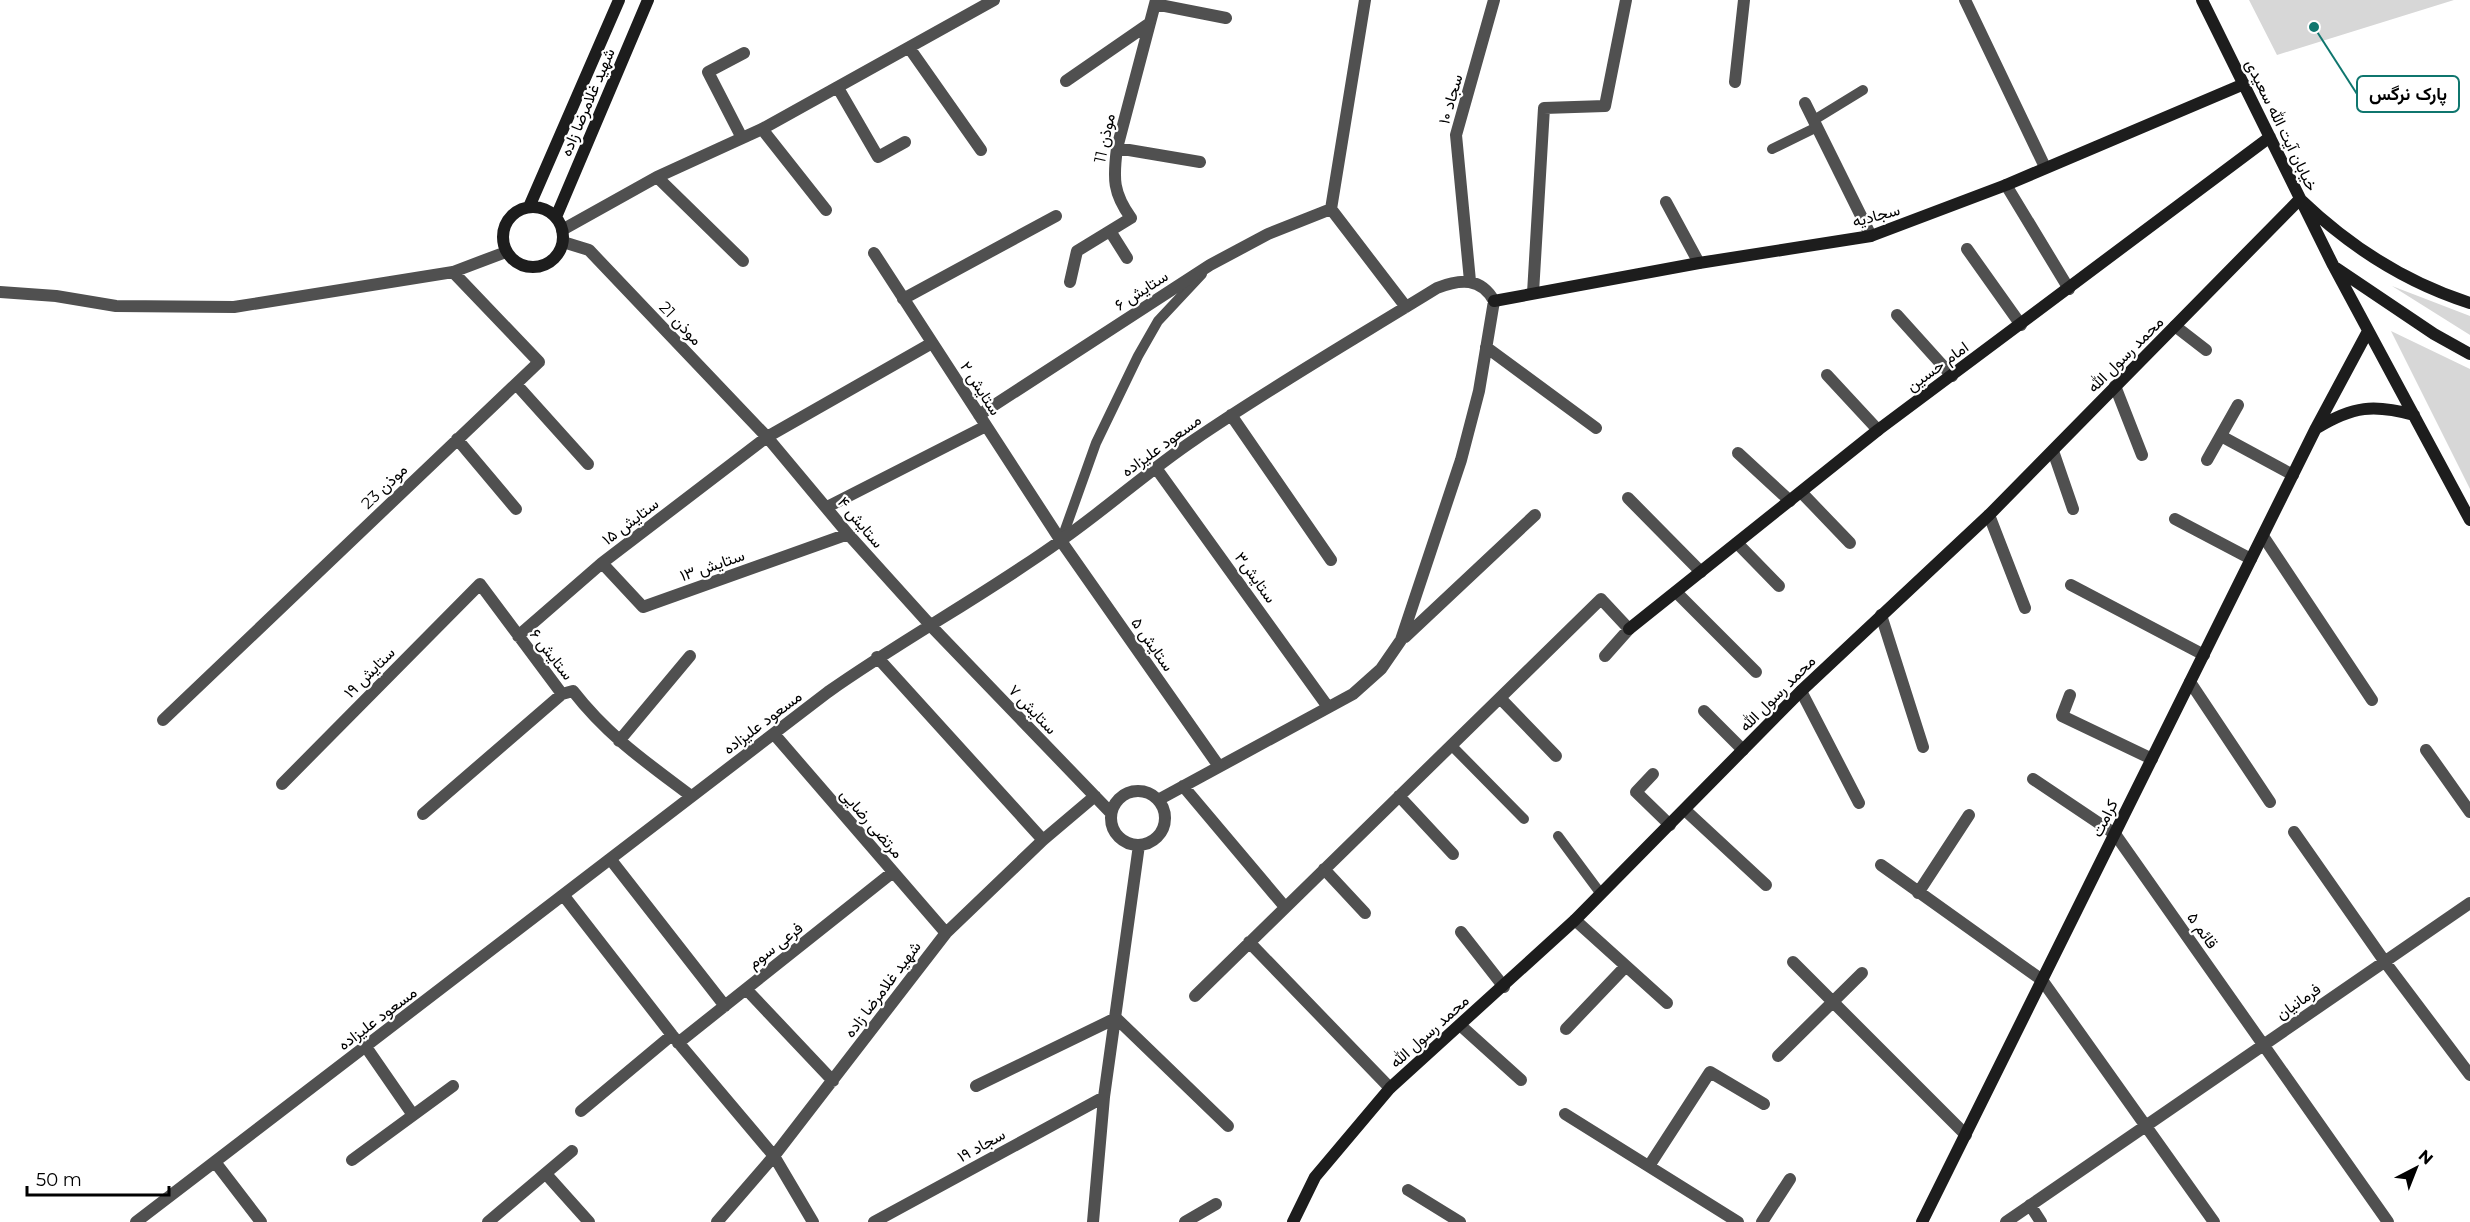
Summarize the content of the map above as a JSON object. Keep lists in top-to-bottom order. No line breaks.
{"streets":{"street":["سجاد ۱۰","شهید غلامرضا زاده","خیابان آیت الله سعیدی","موذن 11","سجادیه","ستایش ۶","موذن 21","محمد رسول الله","امام حسین","ستایش ۲","مسعود علیزاده","موذن 23","ستایش ۱۵","ستایش ۴","ستایش ۱۳","ستایش۳","ستایش ۵","ستایش ۱۹","ستایش ۷","کرامت","مرتضی رضایی","قائم ۵","فرعی سوم","فرمانیان","سجاد ۱۹"]},"crossings":[["سجاد ۱۰","مسعود علیزاده"],["شهید غلامرضا زاده","موذن 21"],["شهید غلامرضا زاده","ستایش ۷"],["شهید غلامرضا زاده","مرتضی رضایی"],["خیابان آیت الله سعیدی","سجادیه"],["خیابان آیت الله سعیدی","محمد رسول الله"],["خیابان آیت الله سعیدی","امام حسین"],["خیابان آیت الله سعیدی","کرامت"],["ستایش ۶","ستایش ۲"],["ستایش ۶","مسعود علیزاده"],["ستایش ۶","ستایش ۱۵"],["ستایش ۶","ستایش ۱۹"],["موذن 21","ستایش ۱۵"],["موذن 21","ستایش ۴"],["ستایش ۲","مسعود علیزاده"],["ستایش ۲","ستایش ۱۵"],["ستایش ۲","ستایش ۵"],["مسعود علیزاده","ستایش ۴"],["مسعود علیزاده","ستایش۳"],["مسعود علیزاده","ستایش ۵"],["مسعود علیزاده","ستایش ۷"],["مسعود علیزاده","مرتضی رضایی"],["ستایش ۱۵","ستایش ۴"],["ستایش ۱۵","ستایش ۱۳"],["ستایش ۴","ستایش ۱۳"],["ستایش ۴","ستایش ۷"],["کرامت","قائم ۵"],["مرتضی رضایی","فرعی سوم"],["قائم ۵","فرمانیان"]],"places":["پارک نرگس"],"scale_bar":"50 m","north":"top right"}
